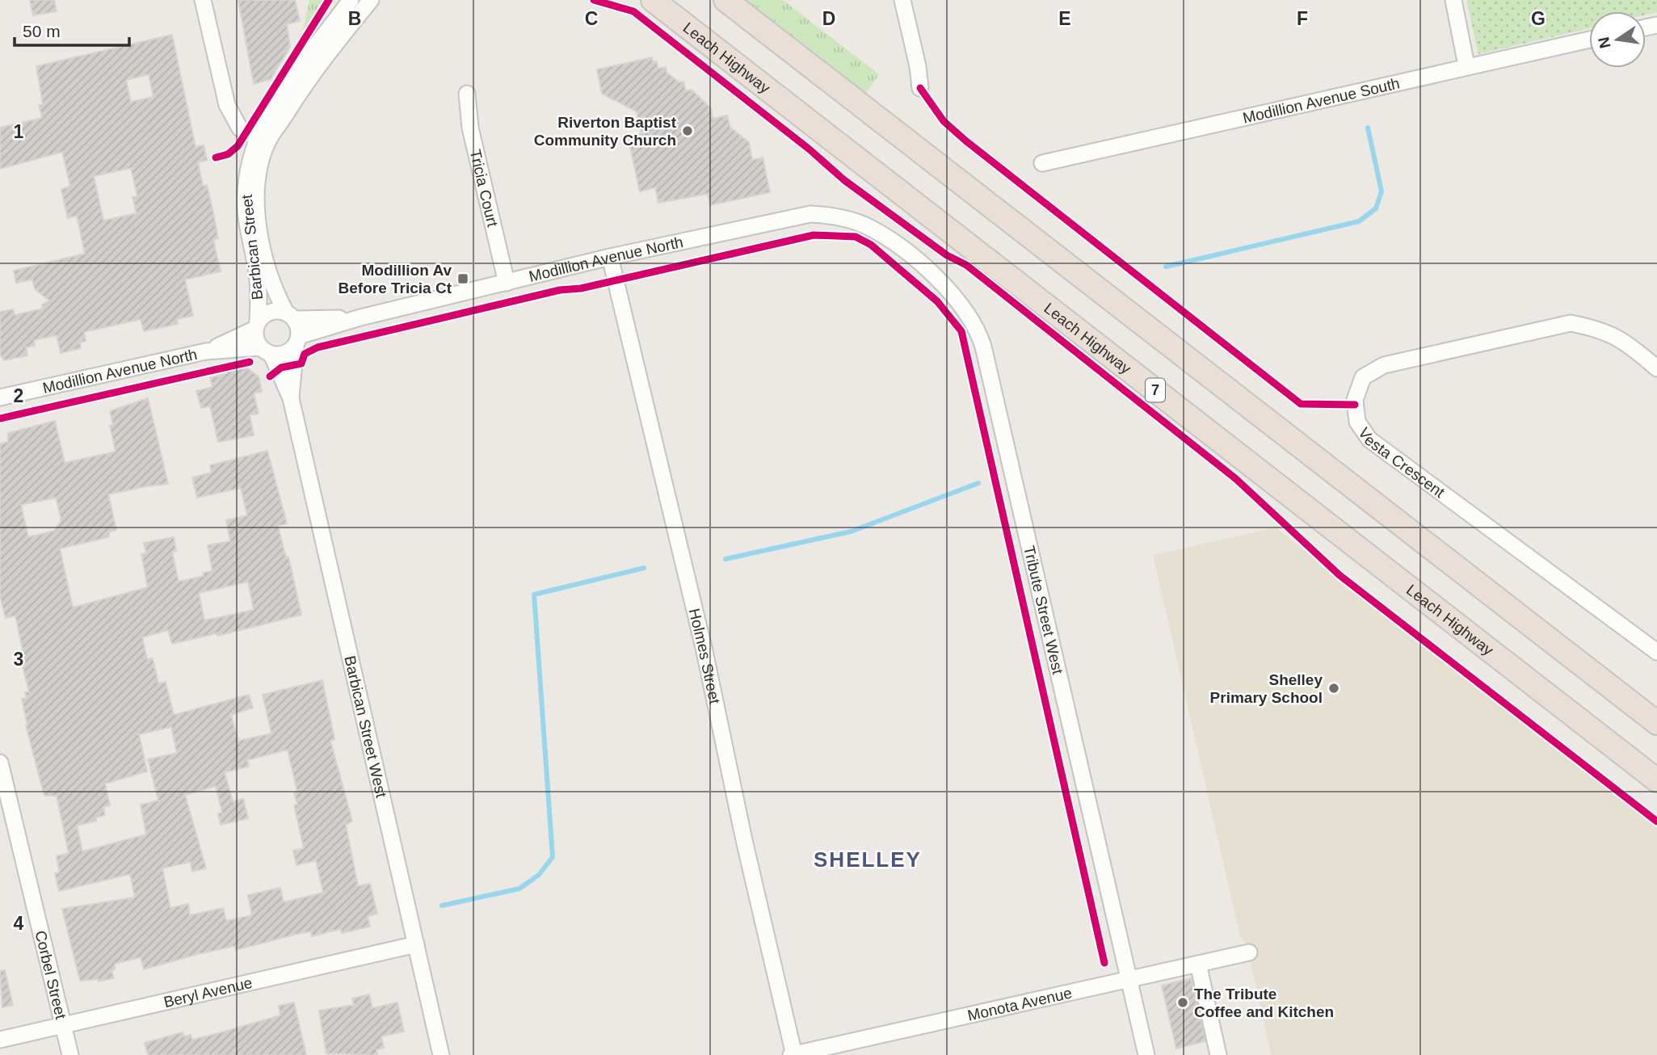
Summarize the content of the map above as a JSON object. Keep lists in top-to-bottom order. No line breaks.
{"streets":{"highway":["Leach Highway","7"],"street":["Modillion Avenue South","Tricia Court","Barbican Street","Modillion Avenue North","Vesta Crescent","Tribute Street West","Holmes Street","Barbican Street West","Corbel Street","Beryl Avenue","Monota Avenue"]},"crossings":[["Tricia Court","Modillion Avenue North"],["Barbican Street","Modillion Avenue North"],["Barbican Street","Barbican Street West"],["Modillion Avenue North","Tribute Street West"],["Modillion Avenue North","Holmes Street"],["Modillion Avenue North","Barbican Street West"],["Tribute Street West","Monota Avenue"],["Holmes Street","Monota Avenue"],["Barbican Street West","Beryl Avenue"],["Corbel Street","Beryl Avenue"]],"districts":["SHELLEY"],"places":{"other":["Riverton Baptist Community Church","Shelley Primary School","The Tribute Coffee and Kitchen"],"transit":["Modillion Av Before Tricia Ct"]},"scale_bar":"50 m","north":"left","grid":{"columns":["B","C","D","E","F","G"],"rows":["1","2","3","4"]}}
